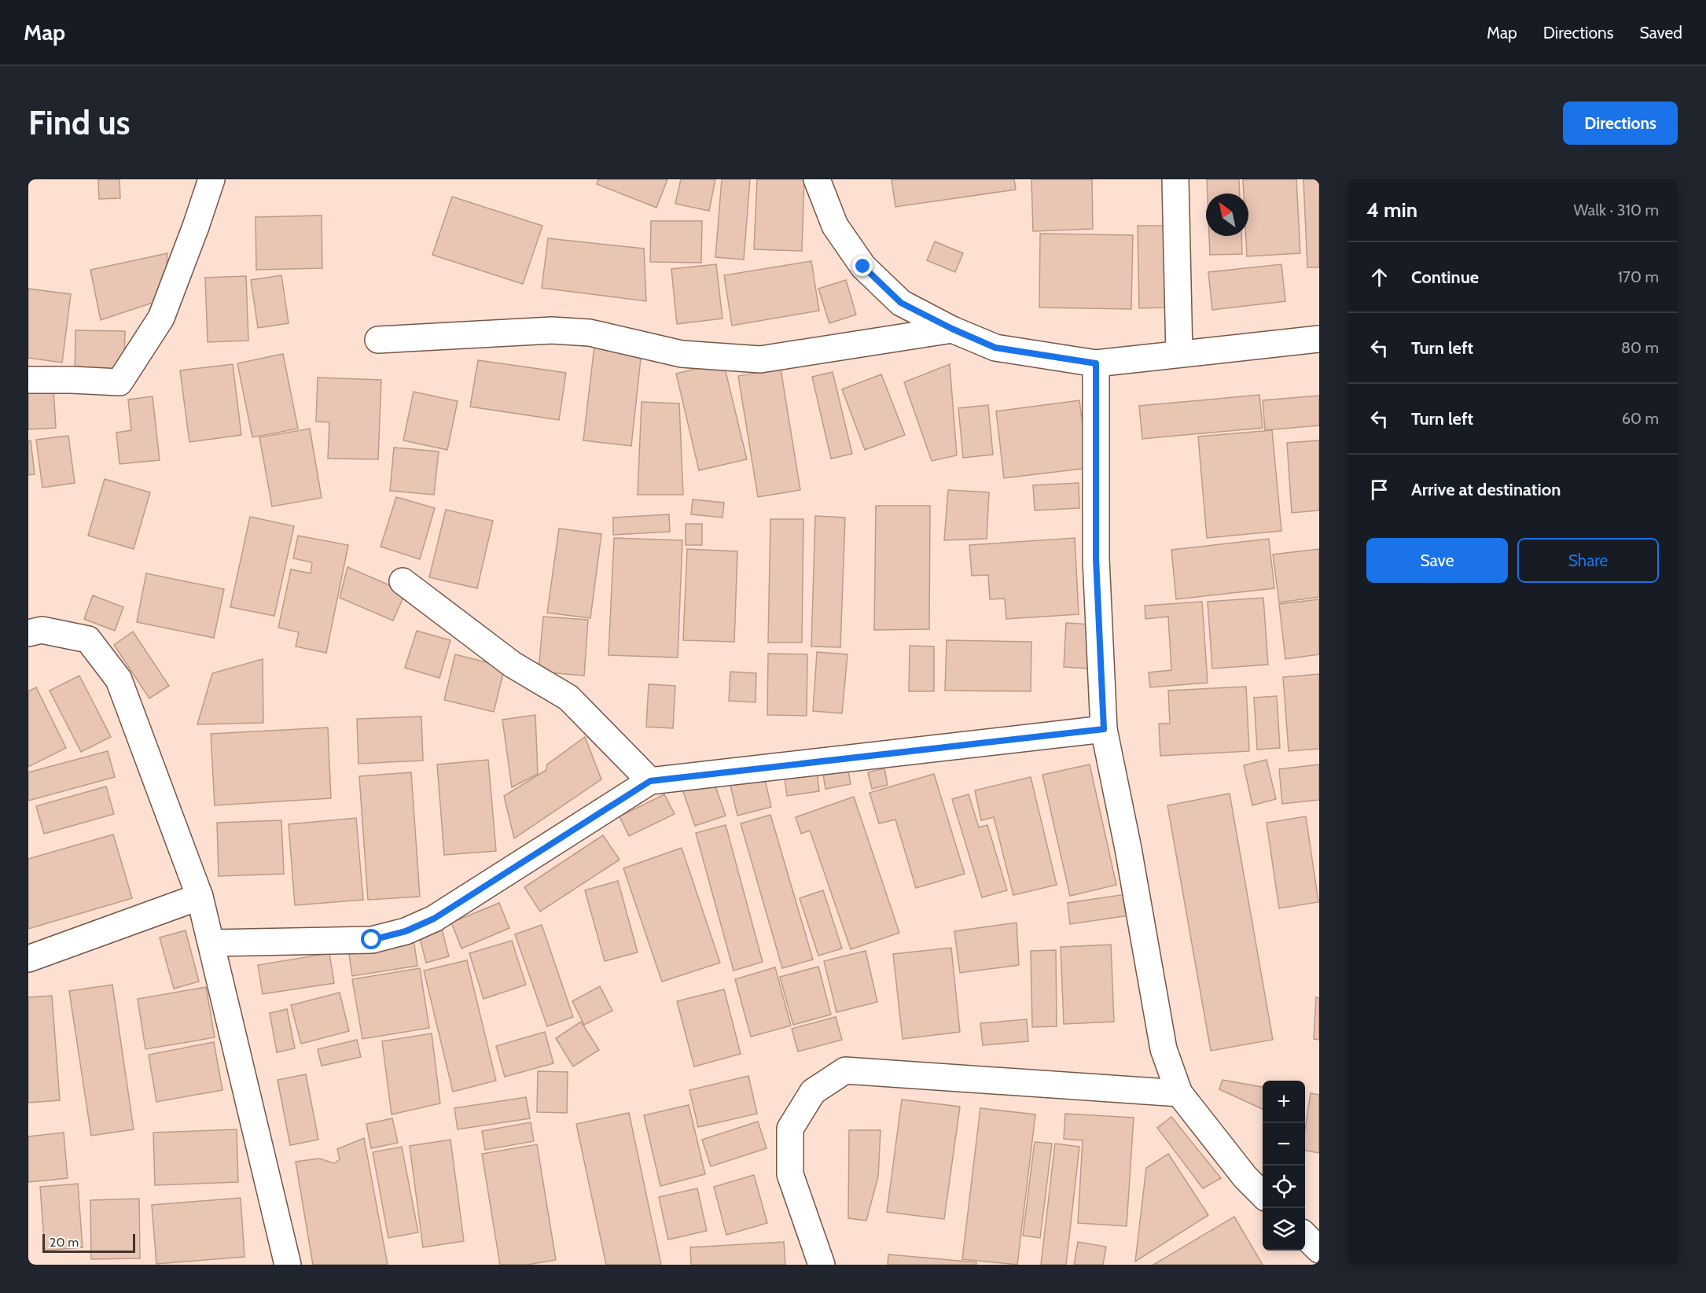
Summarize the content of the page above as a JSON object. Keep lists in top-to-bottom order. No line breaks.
{"scale_bar":"20 m","north":"top left","page":{"header":"Map","nav":["Map","Directions","Saved"],"buttons":["Directions",["Save","Share"]],"title":"Find us","heading":["4 min","Walk · 310 m"],"list":[["Continue","170 m"],["Turn left","80 m"],["Turn left","60 m"],"Arrive at destination"],"map_buttons":["+","−"],"scale":"20 m"}}
